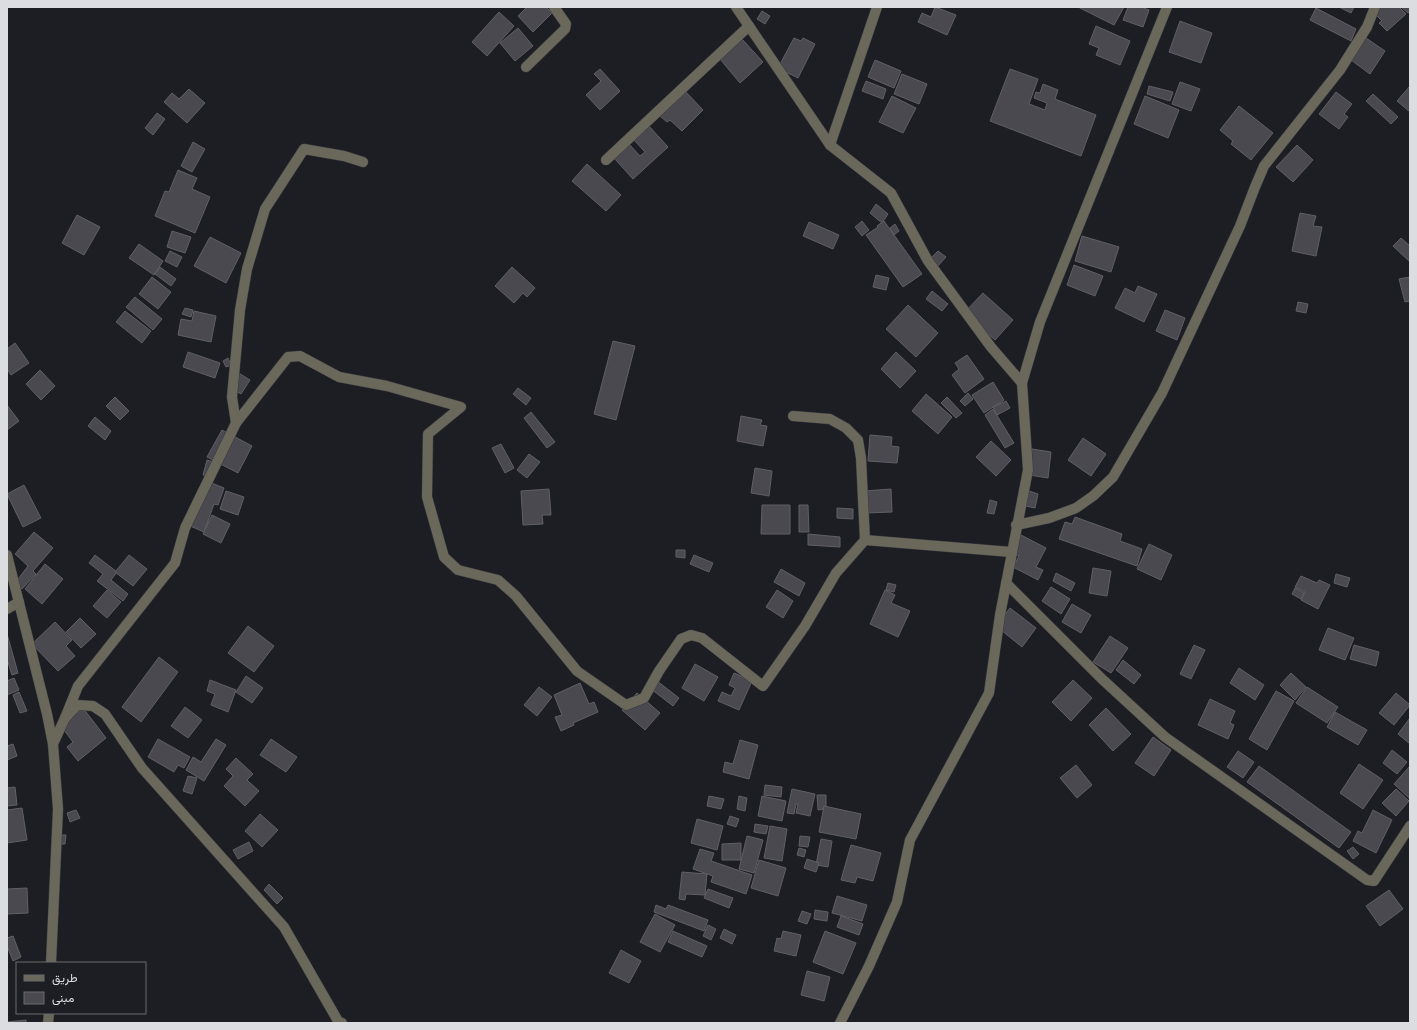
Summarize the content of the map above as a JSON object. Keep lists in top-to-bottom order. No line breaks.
{"legend":["طريق","مبنى"]}
